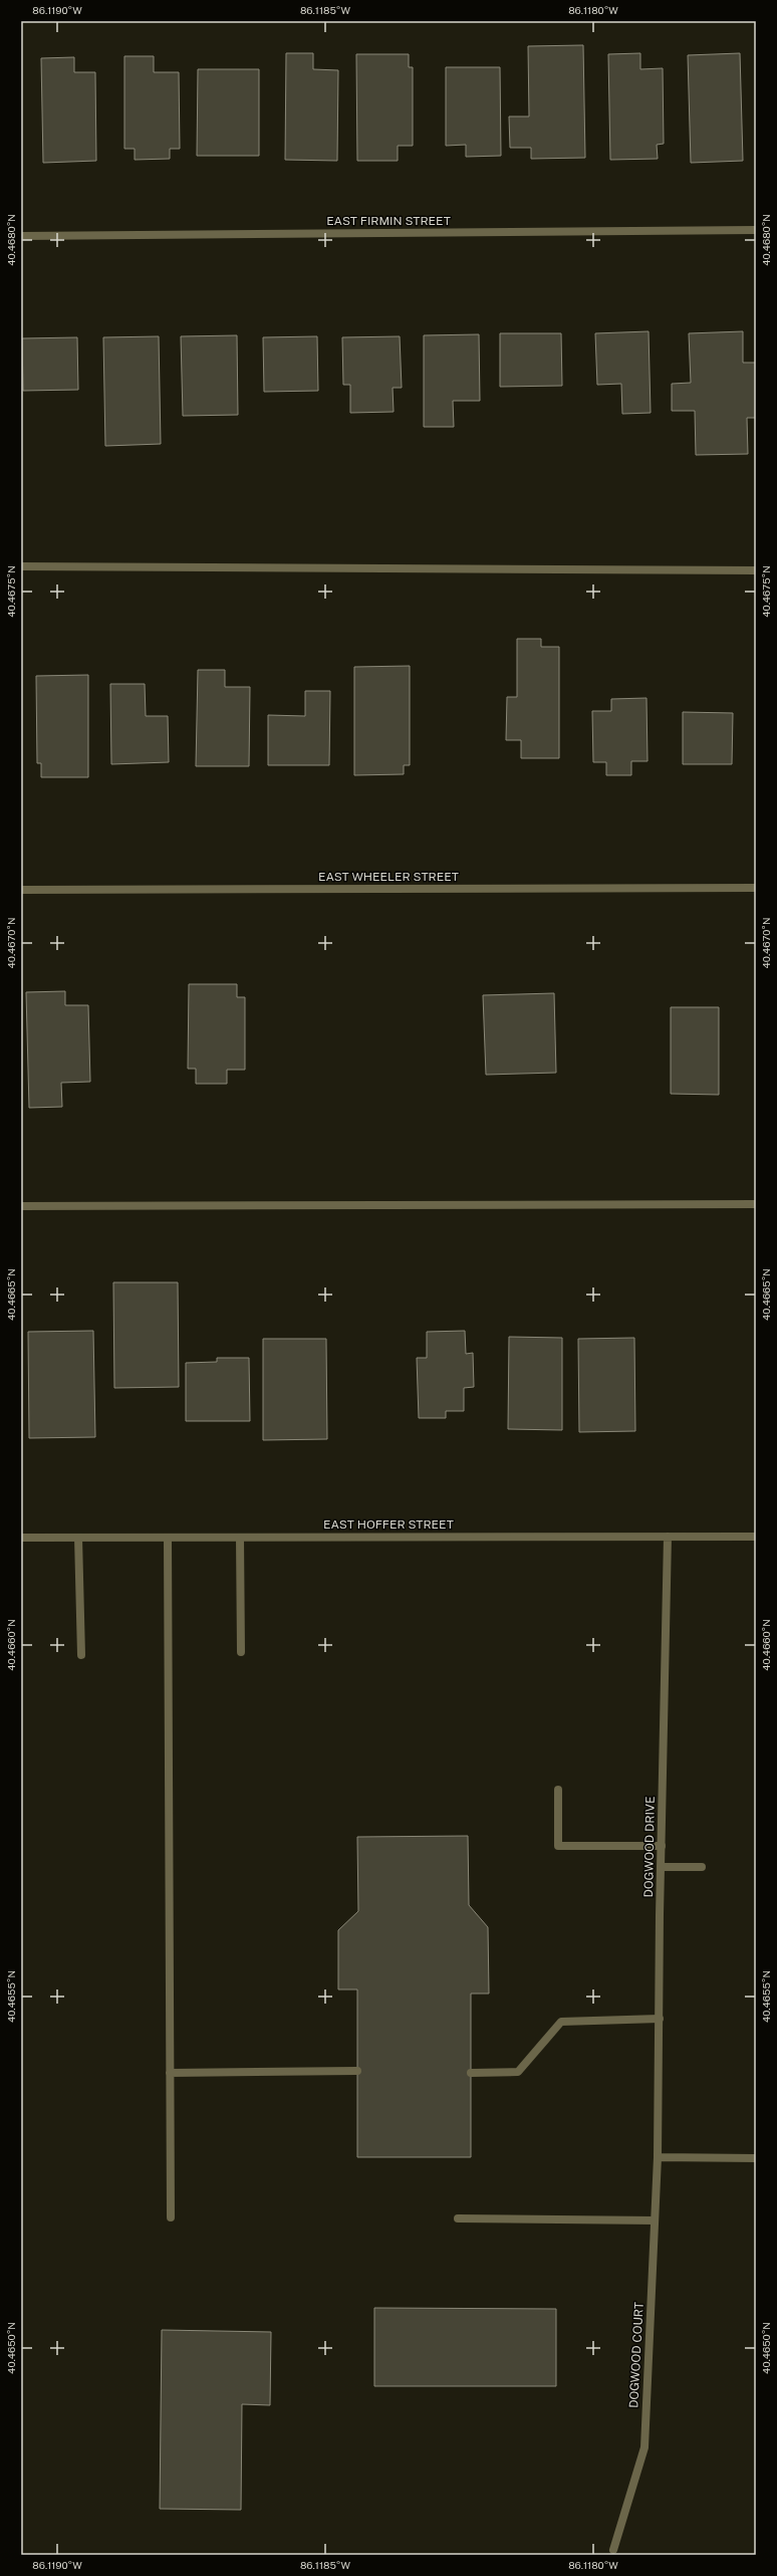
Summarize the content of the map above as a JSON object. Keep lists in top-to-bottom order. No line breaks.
{"streets":{"street":["EAST FIRMIN STREET","EAST WHEELER STREET","EAST HOFFER STREET","DOGWOOD DRIVE","DOGWOOD COURT"]},"crossings":[["EAST HOFFER STREET","DOGWOOD DRIVE"],["DOGWOOD DRIVE","DOGWOOD COURT"]],"coordinates":["86.1190°W","86.1185°W","86.1180°W","40.4680°N","40.4675°N","40.4670°N","40.4665°N","40.4660°N","40.4655°N","40.4650°N"]}
